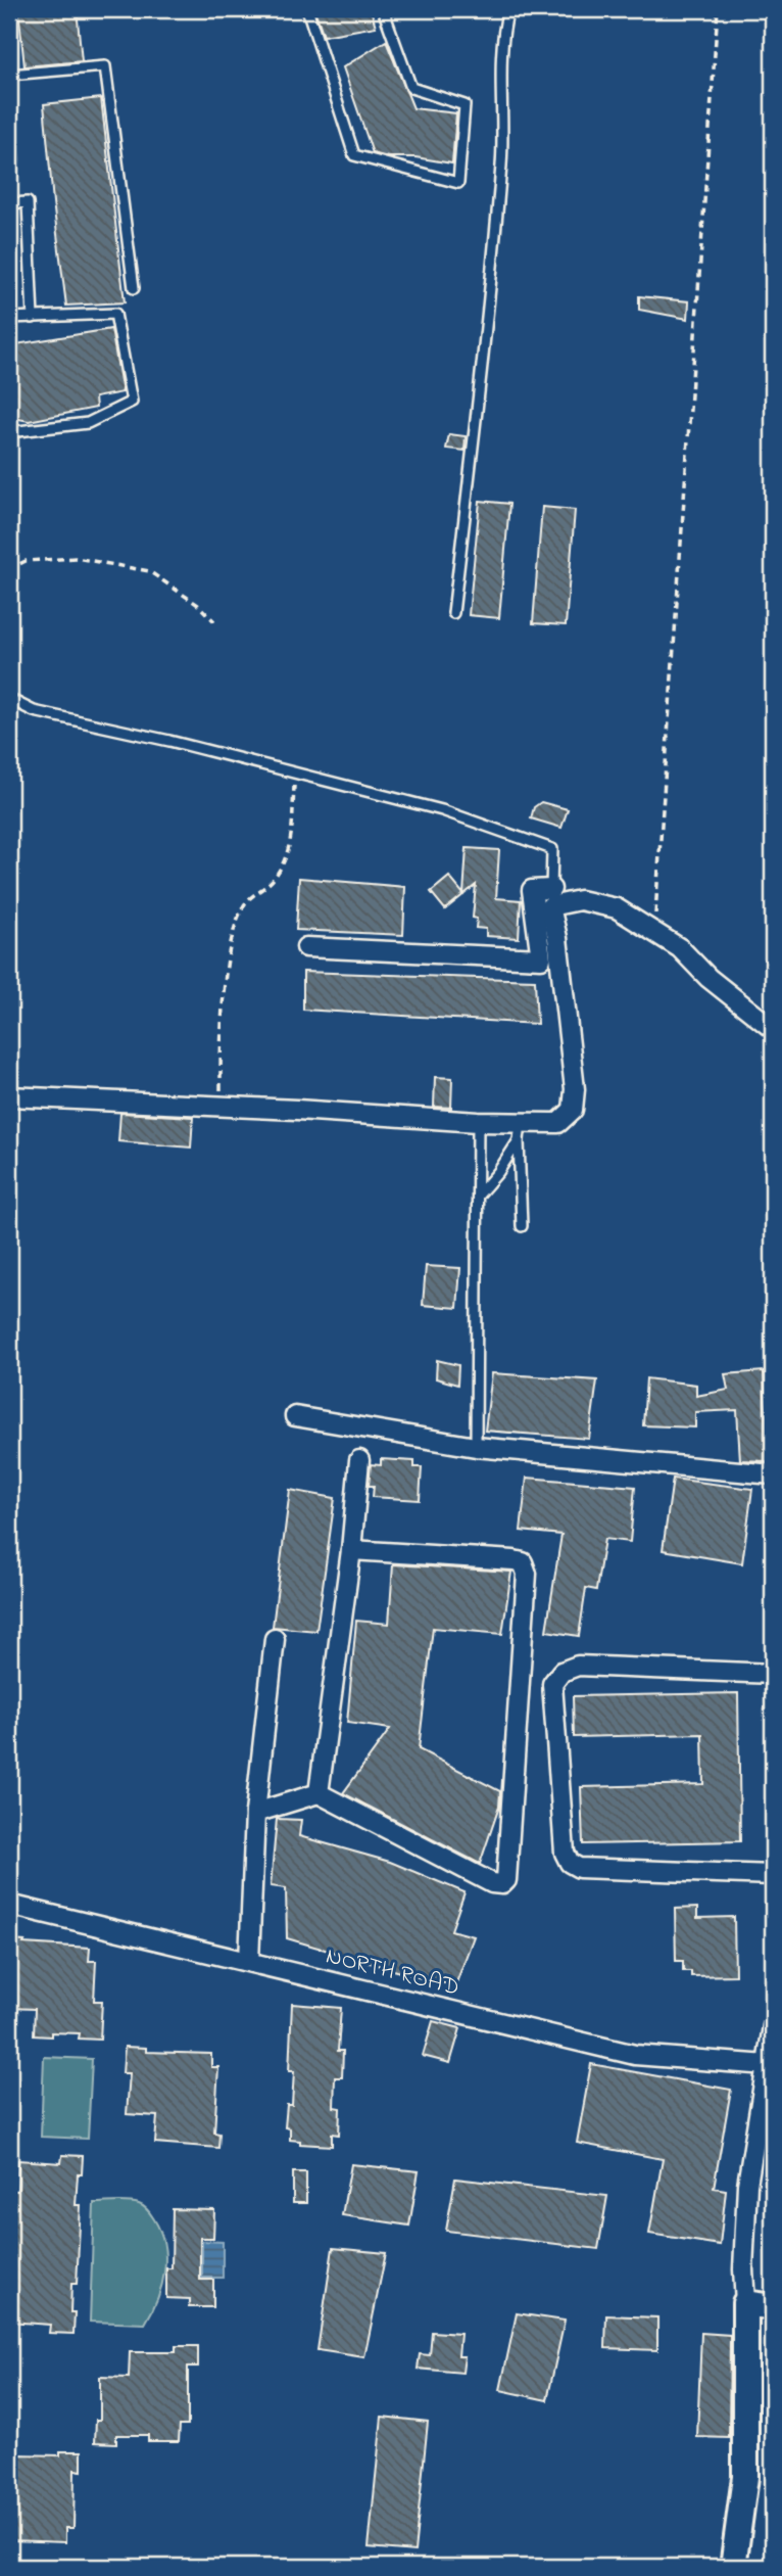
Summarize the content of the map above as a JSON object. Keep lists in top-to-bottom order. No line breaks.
{"streets":{"street":["NORTH ROAD"]}}
